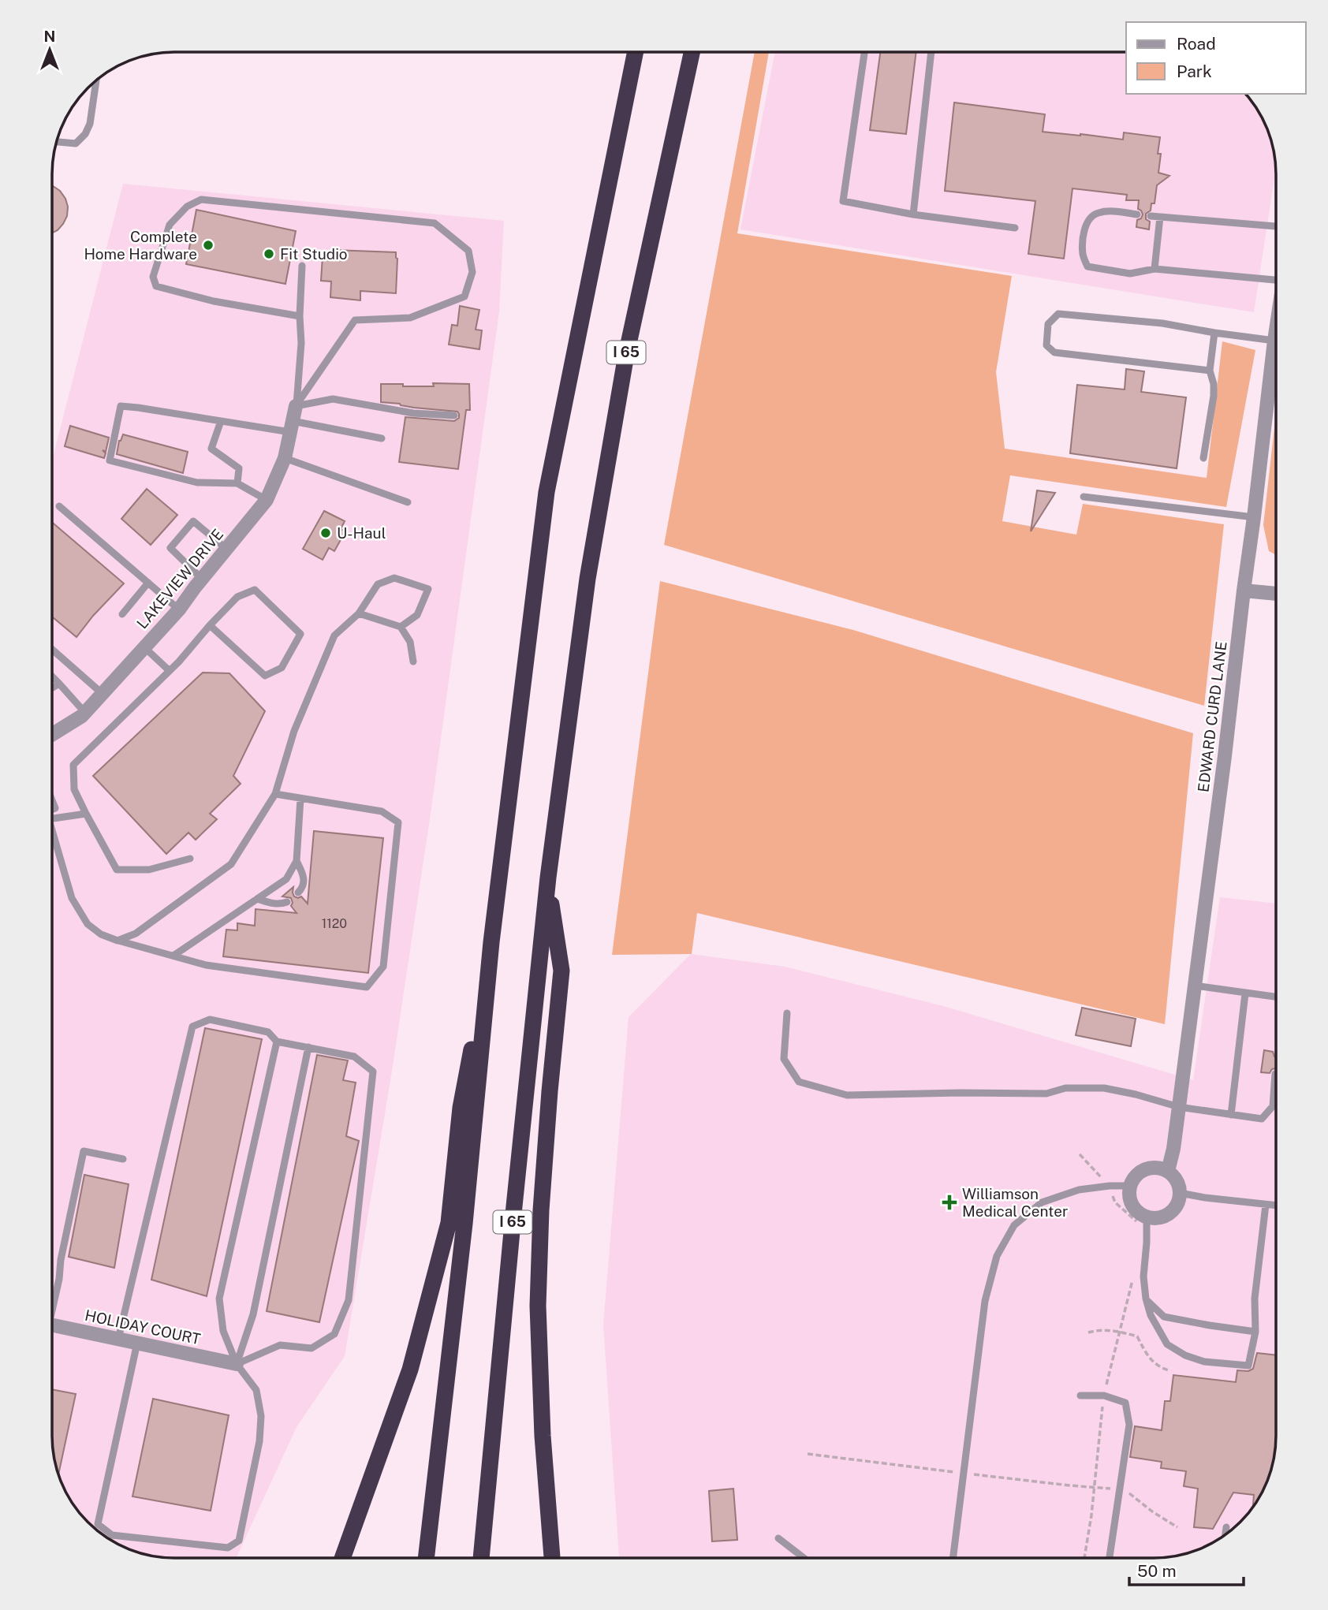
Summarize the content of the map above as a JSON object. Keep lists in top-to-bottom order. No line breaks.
{"streets":{"highway":["I 65"],"street":["LAKEVIEW DRIVE","EDWARD CURD LANE","HOLIDAY COURT"]},"places":{"other":["Complete Home Hardware","Fit Studio","U-Haul"],"health":["Williamson Medical Center"]},"house_numbers":["1120"],"legend":["Road","Park"],"scale_bar":"50 m","north":"top"}
